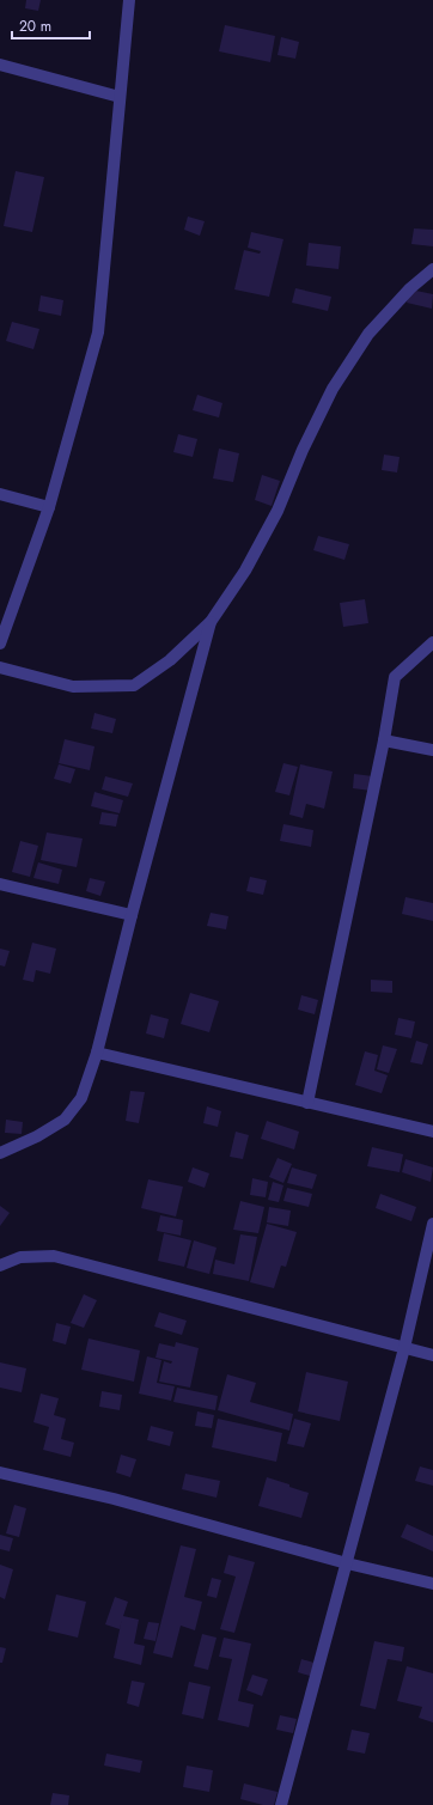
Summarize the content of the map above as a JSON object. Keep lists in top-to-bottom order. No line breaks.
{"scale_bar":"20 m"}
